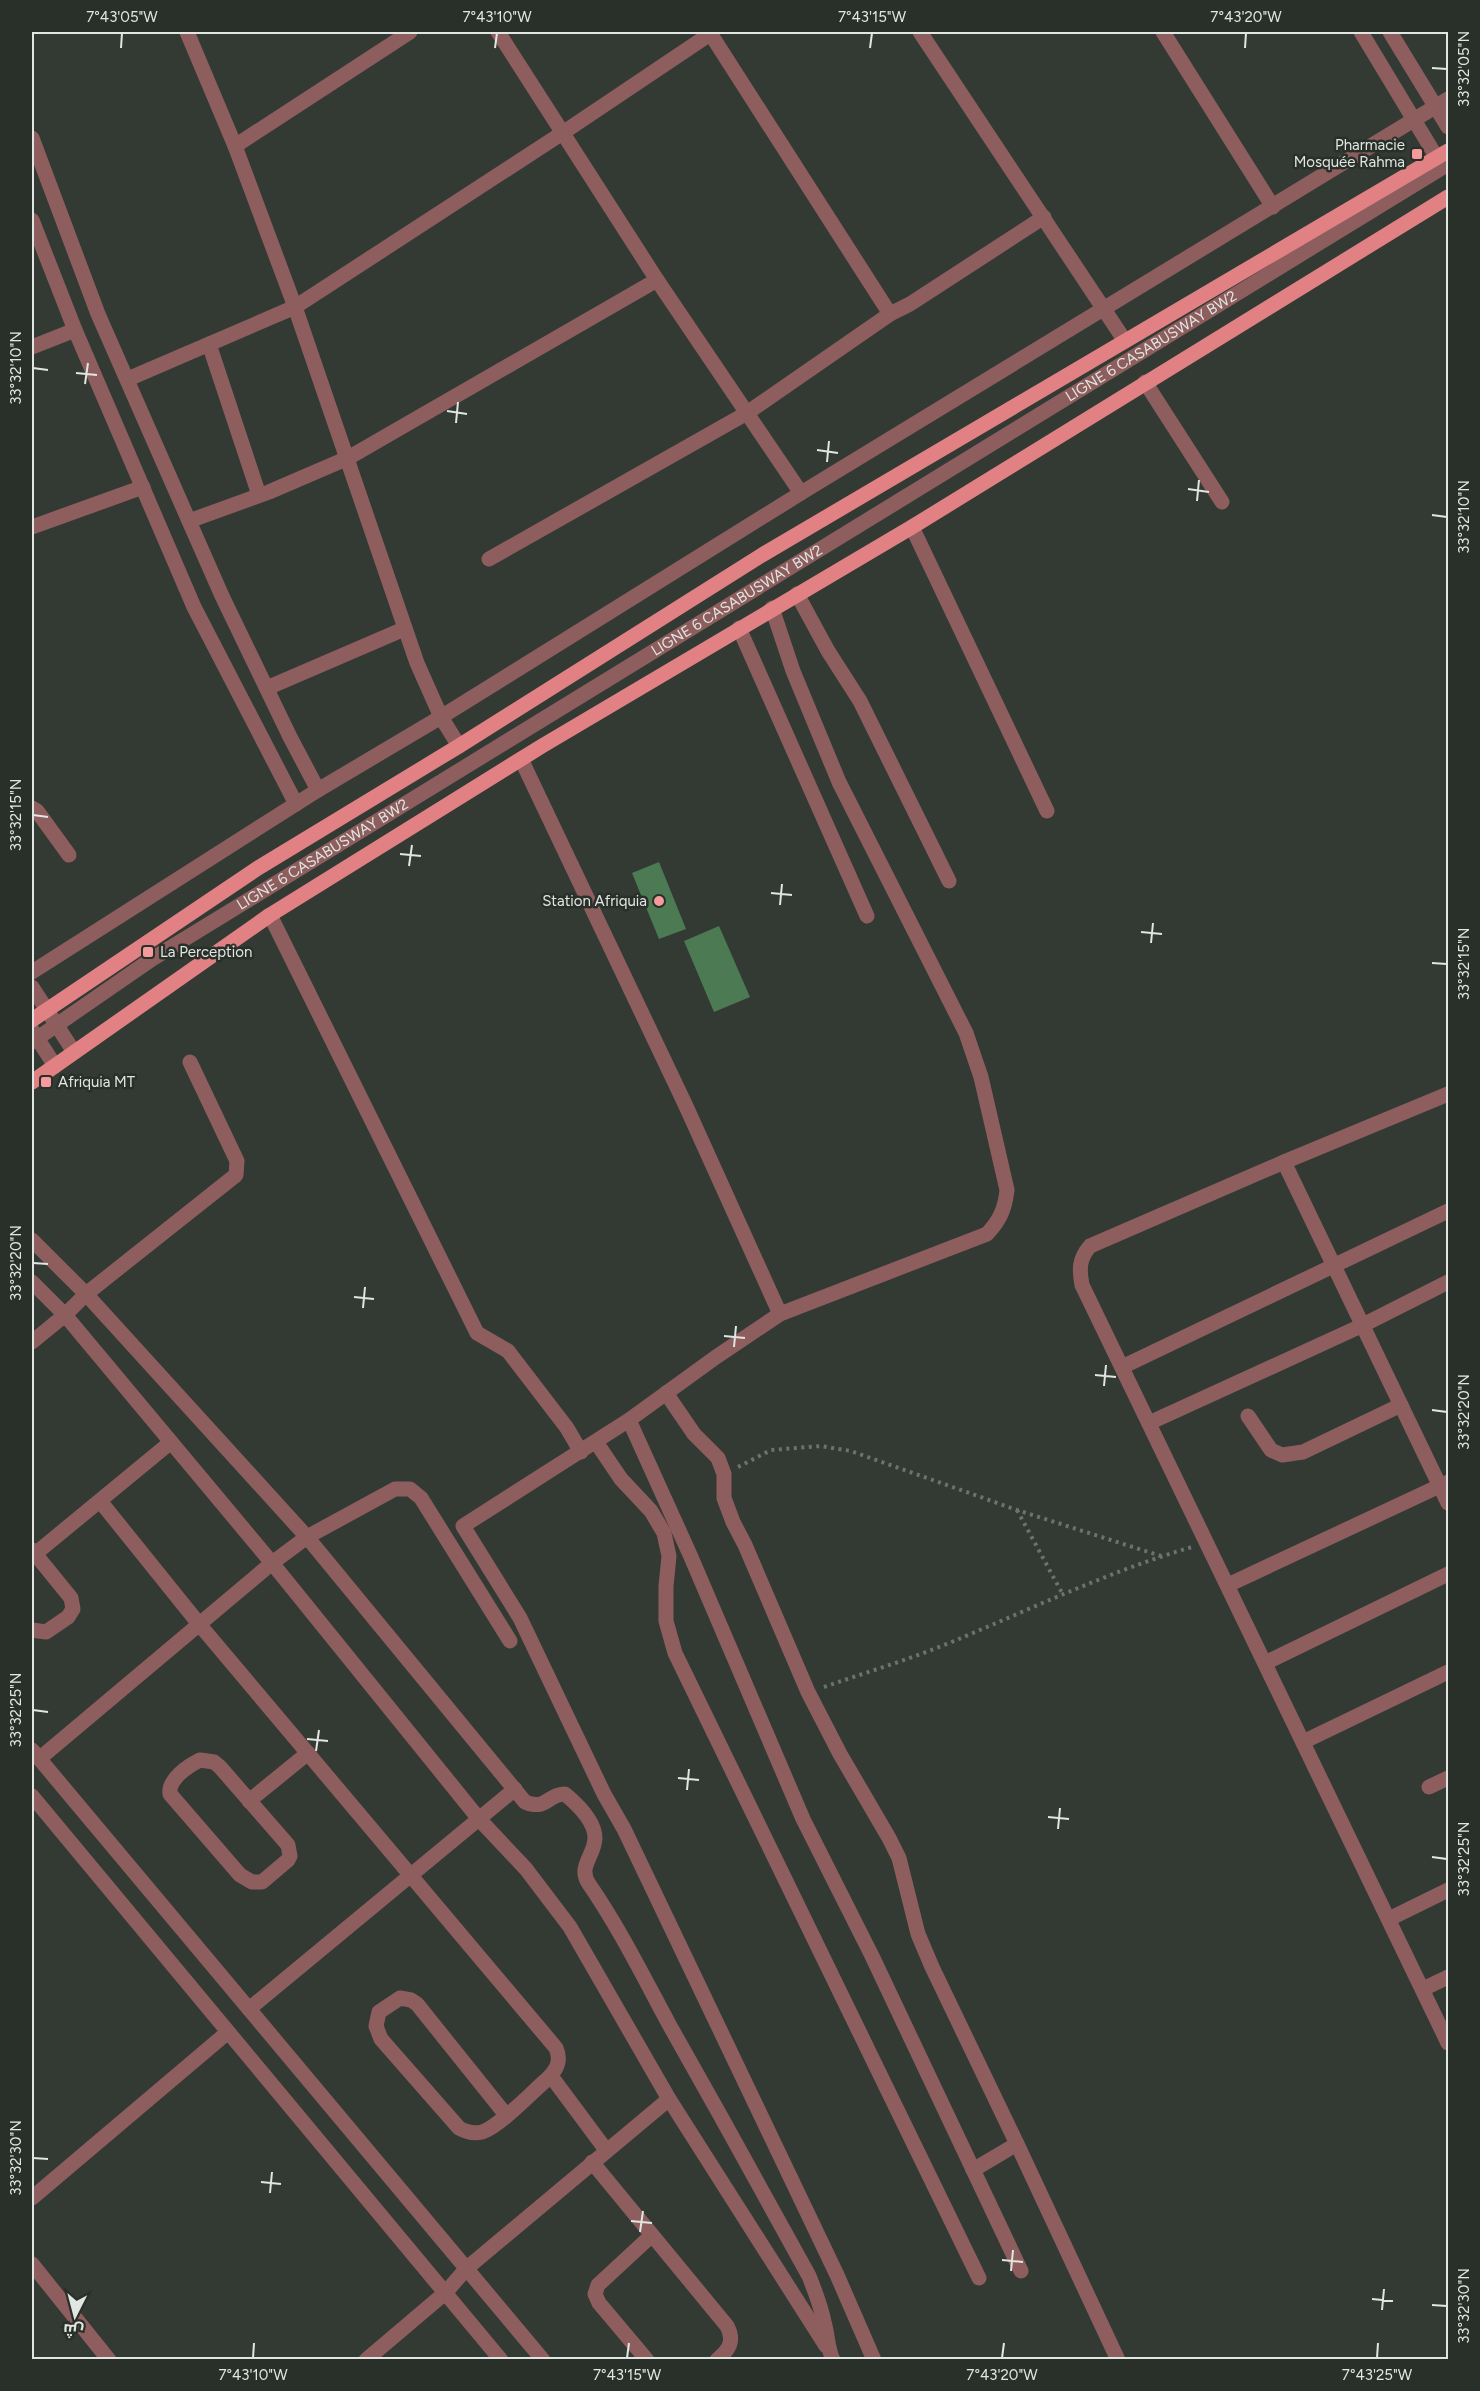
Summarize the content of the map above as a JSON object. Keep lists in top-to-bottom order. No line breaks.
{"streets":{"street":["LIGNE 6 CASABUSWAY BW2"]},"places":{"transit":["Pharmacie Mosquée Rahma","La Perception","Afriquia MT"],"other":["Station Afriquia"]},"north":"bottom","coordinates":["7°43'05\"W","7°43'10\"W","7°43'15\"W","7°43'20\"W","33°32'05\"N","33°32'10\"N","33°32'15\"N","33°32'20\"N","33°32'25\"N","33°32'30\"N","7°43'25\"W"]}
